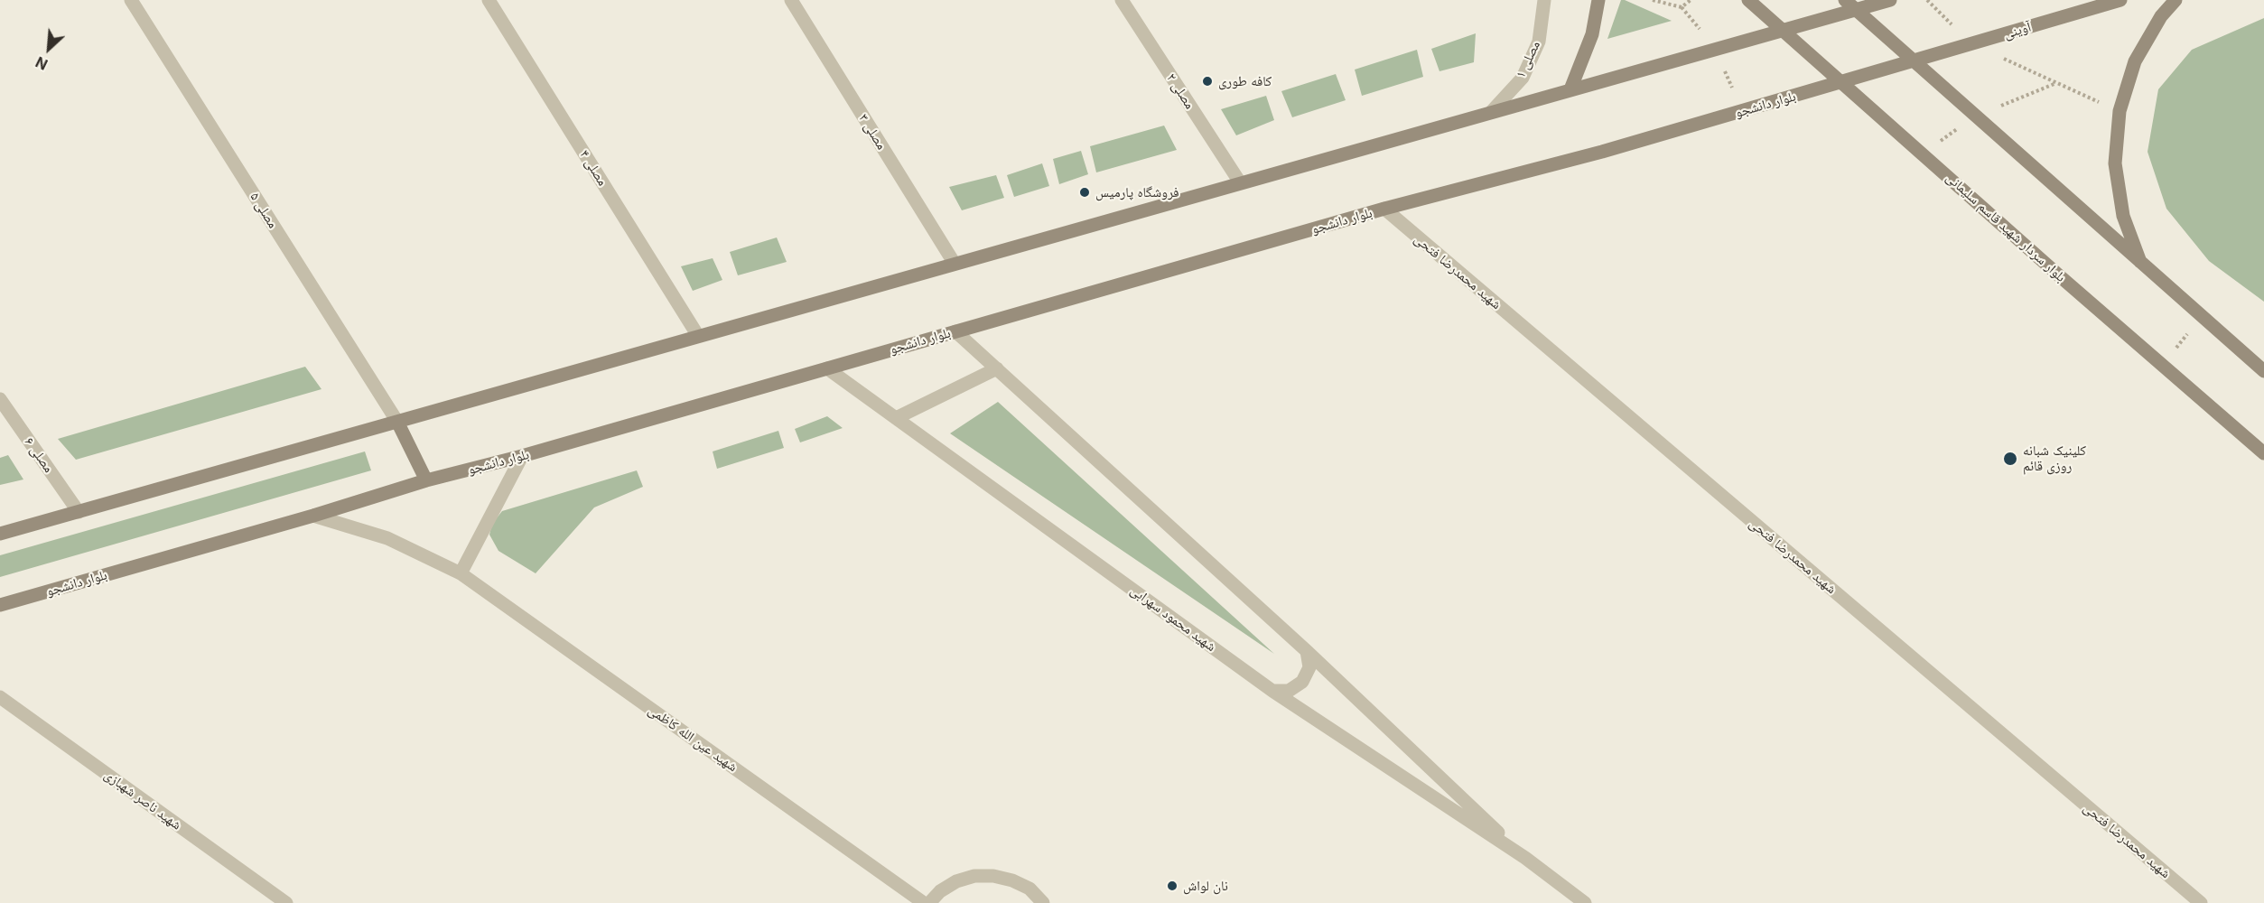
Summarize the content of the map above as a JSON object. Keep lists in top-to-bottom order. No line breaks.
{"streets":{"main road":["آوینی","بلوار دانشجو","بلوار سردار شهید قاسم سلیمانی"],"street":["مصلی ۱","مصلی ۲","مصلی ۳","مصلی ۴","مصلی ۵","شهید محمدرضا فتحی","مصلی ۶","شهید محمود سهرابی","شهید عین الله کاظمی","شهید ناصر شهبازی"]},"crossings":[["آوینی","بلوار دانشجو"],["بلوار دانشجو","بلوار سردار شهید قاسم سلیمانی"],["بلوار دانشجو","شهید محمدرضا فتحی"],["بلوار دانشجو","شهید محمود سهرابی"],["بلوار دانشجو","شهید عین الله کاظمی"]],"places":["کافه طوری","فروشگاه پارمیس","کلینیک شبانه روزى قائم","نان لواش"],"north":"bottom left"}
